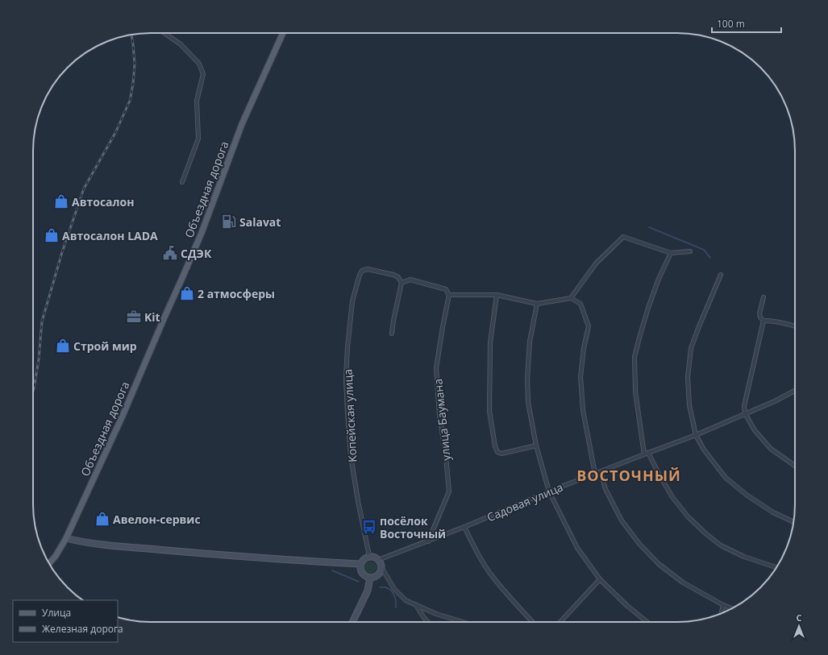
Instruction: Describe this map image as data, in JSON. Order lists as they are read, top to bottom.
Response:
{
  "streets": {
    "main road": ["Объездная дорога"],
    "street": ["Копейская улица", "улица Баумана", "Садовая улица"]
  },
  "crossings": [
    ["Копейская улица", "Садовая улица"],
    ["улица Баумана", "Садовая улица"]
  ],
  "districts": ["ВОСТОЧНЫЙ"],
  "places": {
    "shop": [
      "Автосалон",
      "Автосалон LADA",
      "2 атмосферы",
      "Строй мир",
      "Авелон-сервис"
    ],
    "fuel station": ["Salavat"],
    "public building": ["СДЭК"],
    "office": ["Kit"],
    "bus stop": ["посёлок Восточный"]
  },
  "legend": ["Улица", "Железная дорога"],
  "scale_bar": "100 m",
  "north": "top"
}
